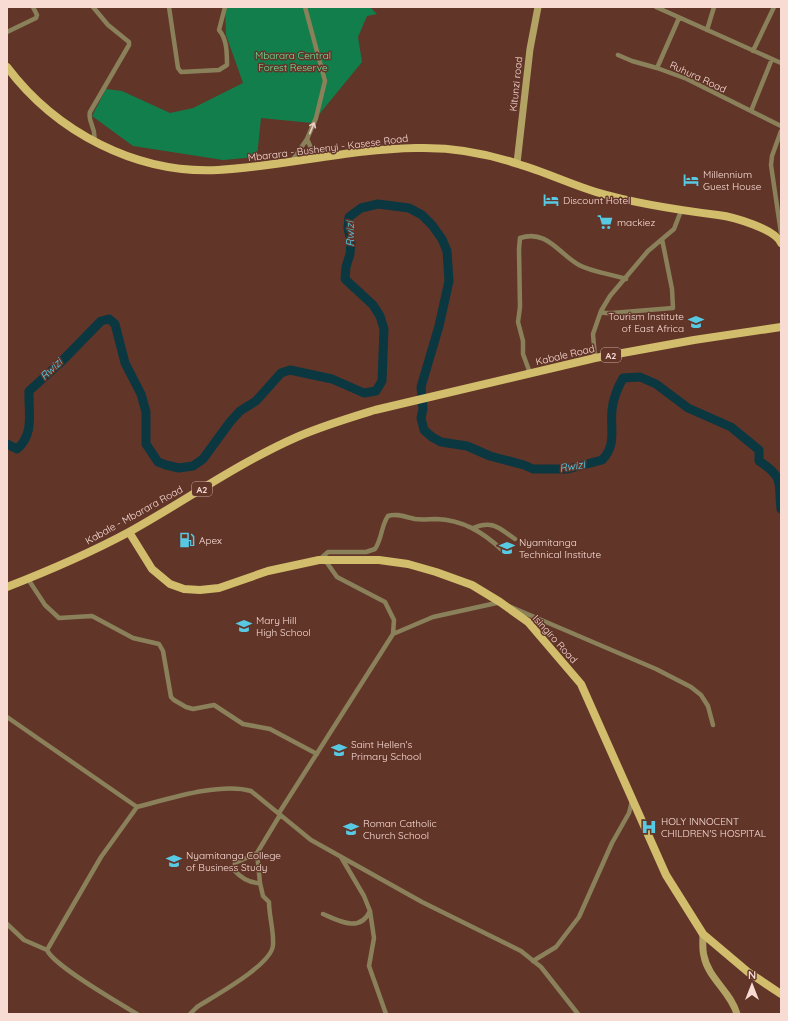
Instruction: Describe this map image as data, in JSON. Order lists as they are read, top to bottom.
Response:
{
  "streets": {
    "main road": [
      "Mbarara - Bushenyi - Kasese Road",
      "Kabale Road",
      "A2",
      "Kabale - Mbarara Road",
      "Isingiro Road"
    ],
    "street": ["Ruhura Road", "Kitunzi road"]
  },
  "crossings": [
    ["Kitunzi road", "Mbarara - Bushenyi - Kasese Road"],
    ["Kabale Road", "Kabale - Mbarara Road"],
    ["Kabale - Mbarara Road", "Isingiro Road"]
  ],
  "water": ["Rwizi"],
  "parks": ["Mbarara Central Forest Reserve"],
  "places": {
    "hotel": ["Millennium Guest House", "Discount Hotel"],
    "supermarket": ["mackiez"],
    "school or university": [
      "Tourism Institute of East Africa",
      "Nyamitanga Technical Institute",
      "Mary Hill High School",
      "Saint Hellen's Primary School",
      "Roman Catholic Church School",
      "Nyamitanga College of Business Study"
    ],
    "fuel station": ["Apex"],
    "hospital": ["HOLY INNOCENT CHILDREN'S HOSPITAL"]
  },
  "north": "top"
}
